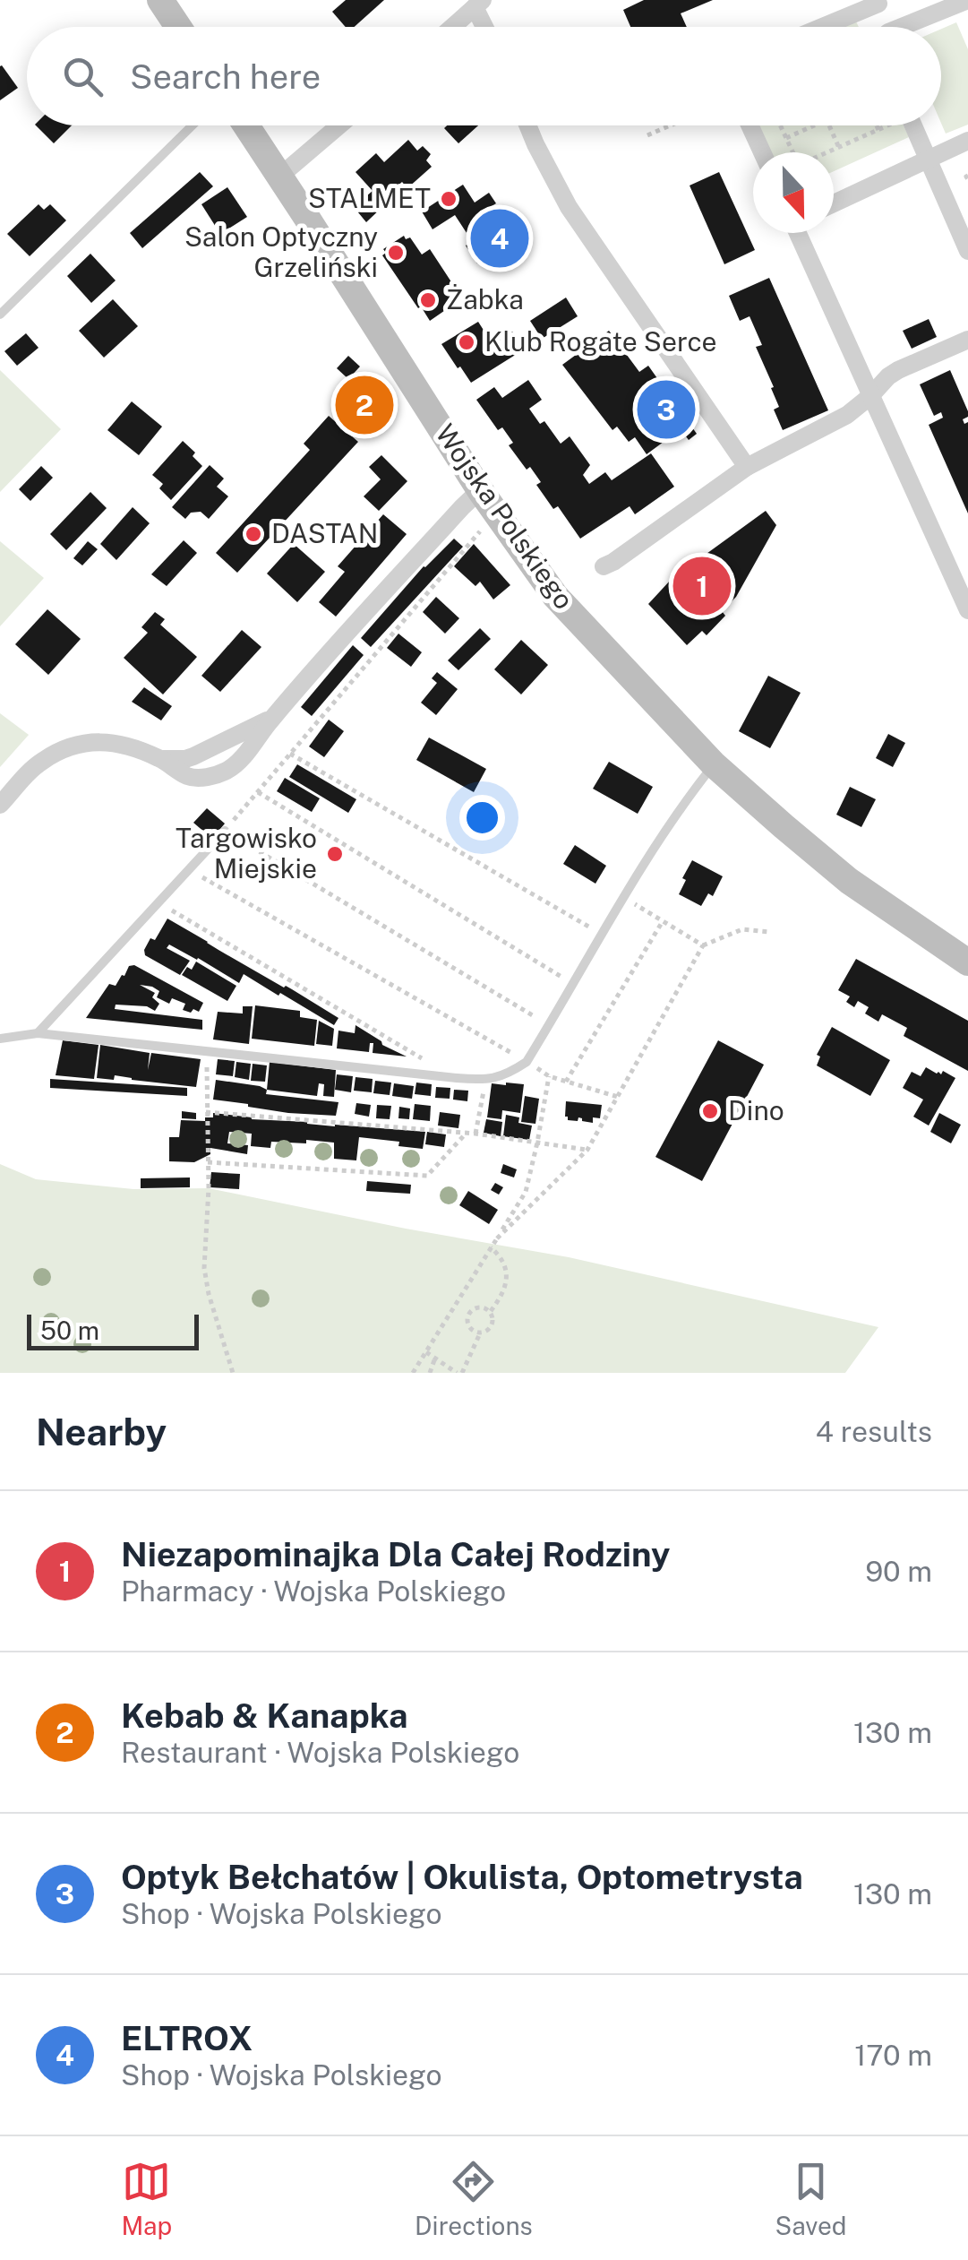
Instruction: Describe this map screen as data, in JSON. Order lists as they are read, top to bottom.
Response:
{
  "streets": {
    "street": ["Wojska Polskiego"]
  },
  "places": [
    "STALMET",
    "Salon Optyczny Grzeliński",
    "Żabka",
    "Klub Rogate Serce",
    "DASTAN",
    "Targowisko Miejskie",
    "Dino"
  ],
  "scale_bar": "50 m",
  "north": "bottom",
  "page": {
    "search": "Search here",
    "pins": [
      "4",
      "2",
      "3",
      "1"
    ],
    "scale": "50 m",
    "heading": ["Nearby", "4 results"],
    "list": [
      {
        "mark": "1",
        "name": "Niezapominajka Dla Całej Rodziny",
        "note": "Pharmacy · Wojska Polskiego",
        "value": "90 m"
      },
      {
        "mark": "2",
        "name": "Kebab & Kanapka",
        "note": "Restaurant · Wojska Polskiego",
        "value": "130 m"
      },
      {
        "mark": "3",
        "name": "Optyk Bełchatów | Okulista, Optometrysta",
        "note": "Shop · Wojska Polskiego",
        "value": "130 m"
      },
      {
        "mark": "4",
        "name": "ELTROX",
        "note": "Shop · Wojska Polskiego",
        "value": "170 m"
      }
    ],
    "nav": ["Map", "Directions", "Saved"]
  }
}
